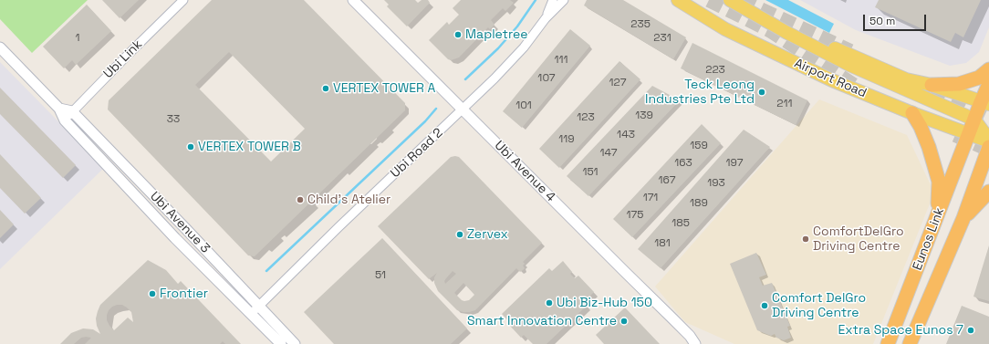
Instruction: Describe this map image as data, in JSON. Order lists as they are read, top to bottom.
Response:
{
  "streets": {
    "highway": ["Eunos Link"],
    "main road": ["Airport Road"],
    "street": [
      "Ubi Link",
      "Ubi Road 2",
      "Ubi Avenue 4",
      "Ubi Avenue 3"
    ]
  },
  "crossings": [
    ["Ubi Link", "Ubi Avenue 3"],
    ["Airport Road", "Eunos Link"],
    ["Ubi Road 2", "Ubi Avenue 4"],
    ["Ubi Road 2", "Ubi Avenue 3"]
  ],
  "places": [
    "Mapletree",
    "VERTEX TOWER A",
    "Teck Leong Industries Pte Ltd",
    "VERTEX TOWER B",
    "Child's Atelier",
    "Zervex",
    "ComfortDelGro Driving Centre",
    "Frontier",
    "Ubi Biz-Hub 150",
    "Comfort DelGro Driving Centre",
    "Smart Innovation Centre",
    "Extra Space Eunos 7"
  ],
  "house_numbers": [
    "235",
    "1",
    "231",
    "111",
    "223",
    "107",
    "127",
    "211",
    "101",
    "139",
    "123",
    "33",
    "143",
    "119",
    "159",
    "147",
    "163",
    "197",
    "151",
    "167",
    "193",
    "171",
    "189",
    "175",
    "185",
    "181",
    "51"
  ],
  "scale_bar": "50 m"
}
